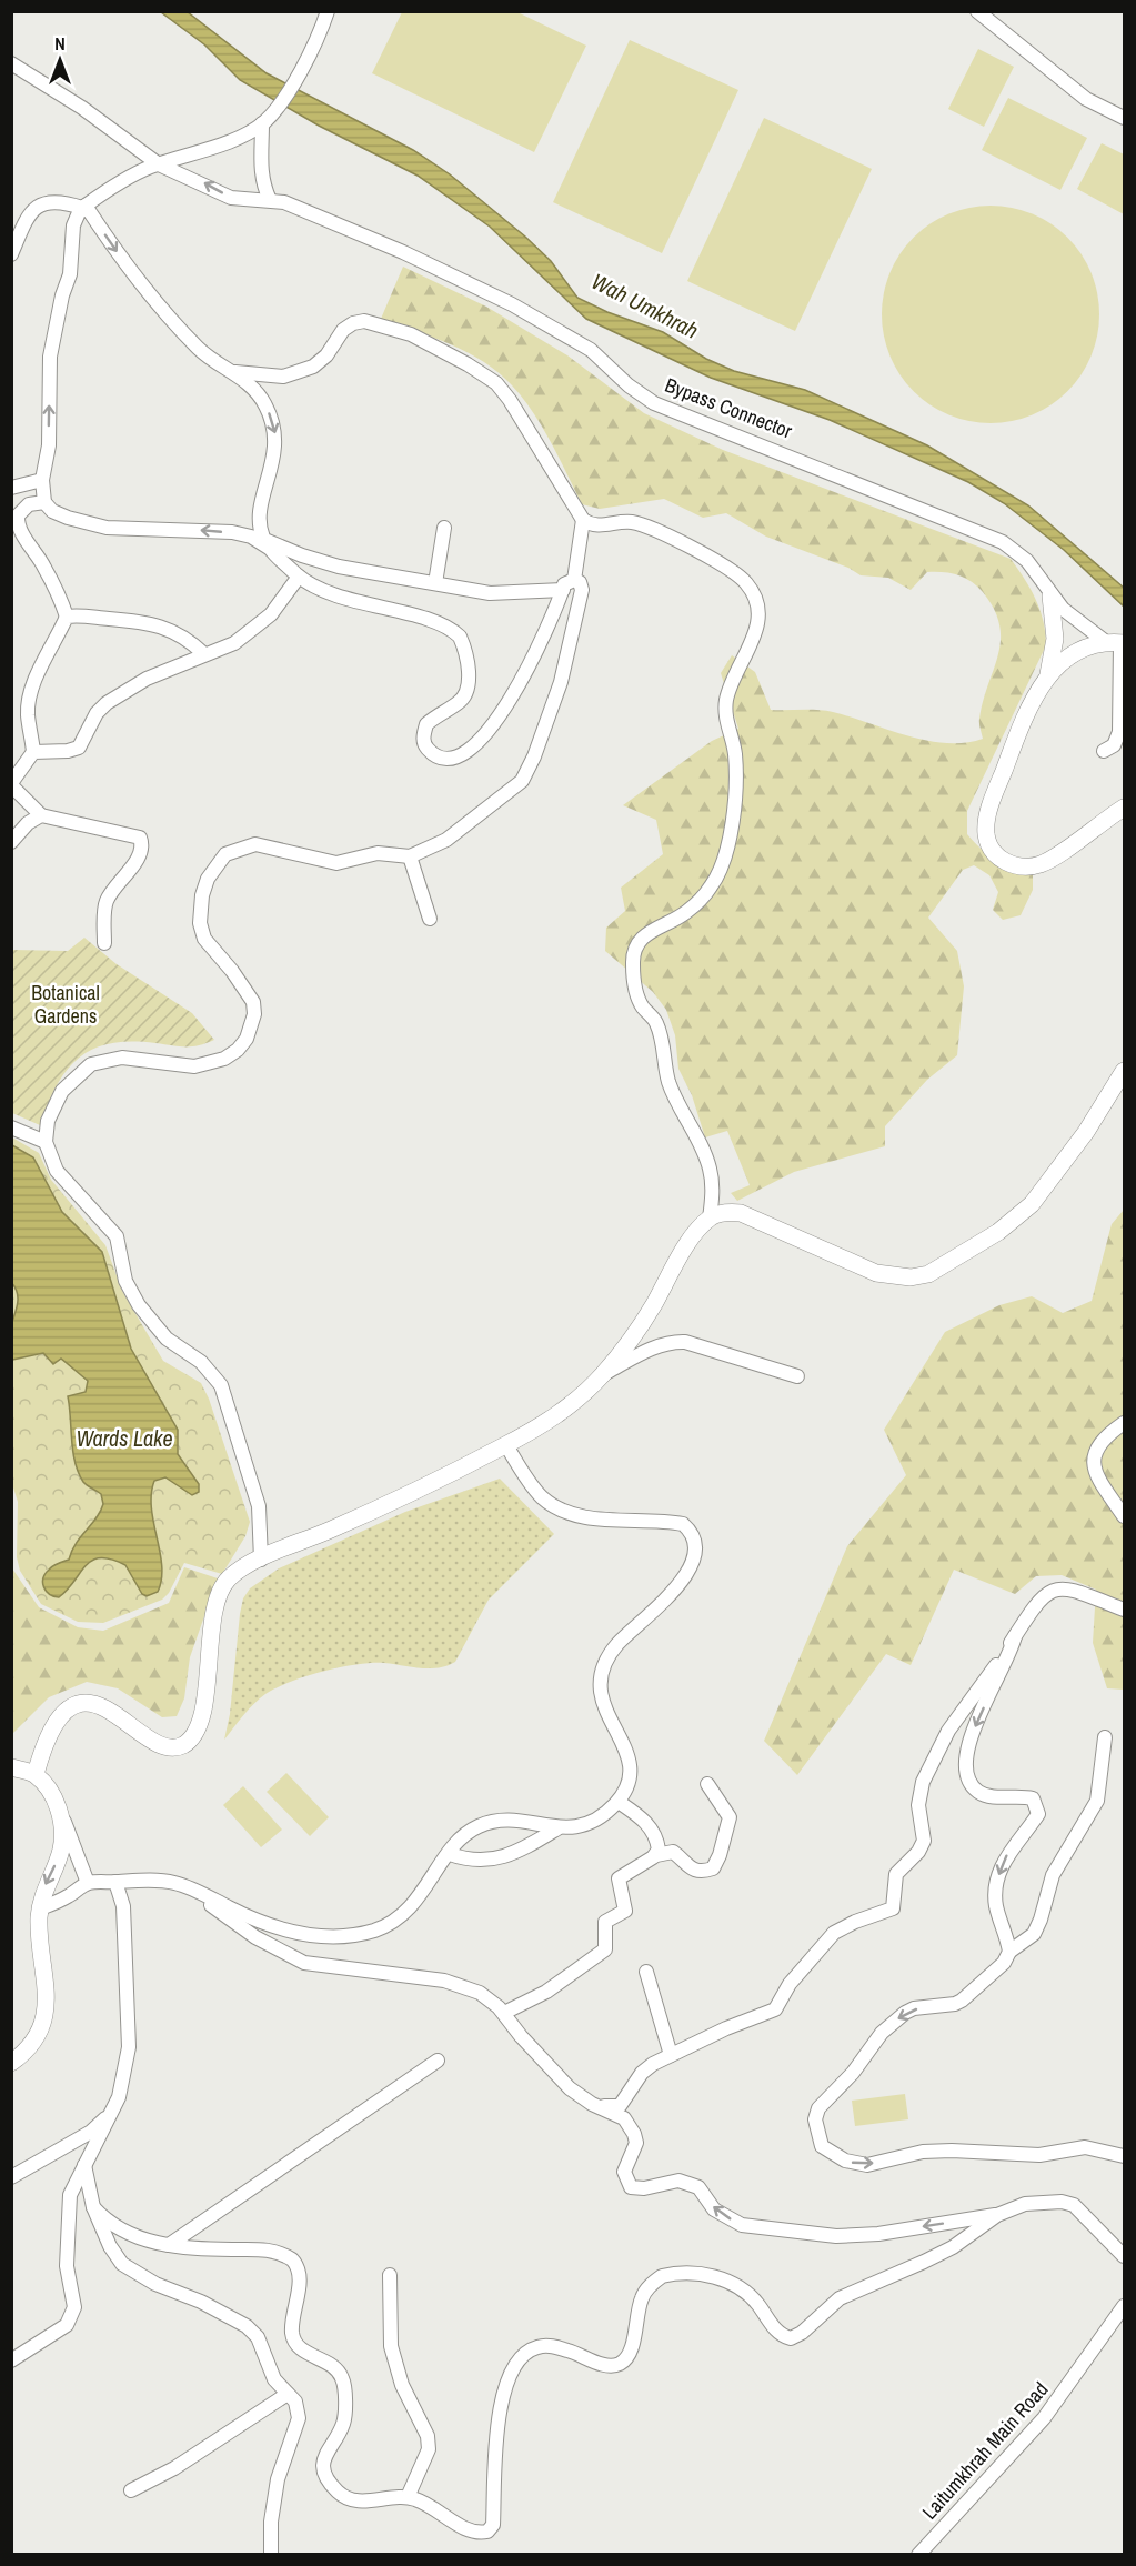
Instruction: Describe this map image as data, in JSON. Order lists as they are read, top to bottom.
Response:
{
  "streets": {
    "street": ["Bypass Connector", "Laitumkhrah Main Road"]
  },
  "water": ["Wah Umkhrah", "Wards Lake"],
  "parks": ["Botanical Gardens"],
  "north": "top"
}
